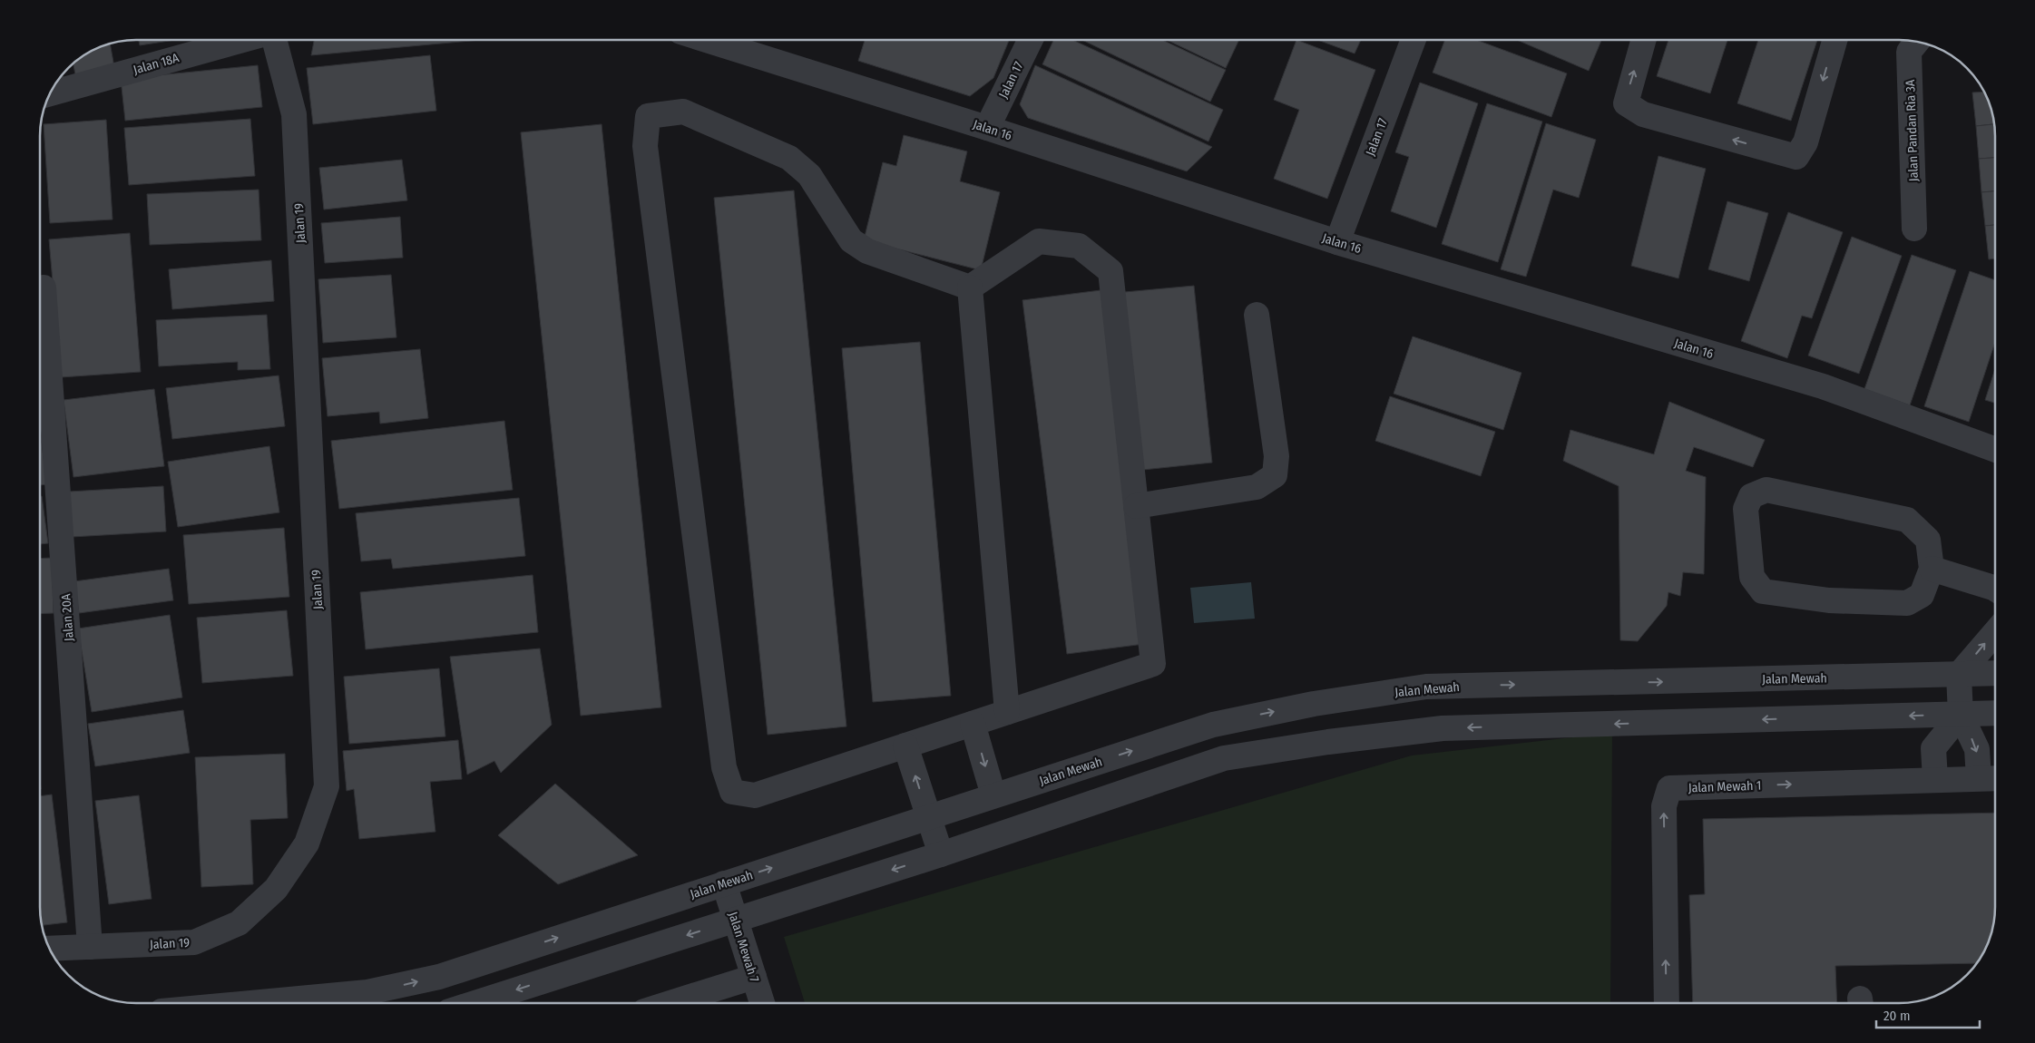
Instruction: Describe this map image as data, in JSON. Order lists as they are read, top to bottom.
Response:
{
  "streets": {
    "street": [
      "Jalan 18A",
      "Jalan 17",
      "Jalan 16",
      "Jalan Pandan Ria 3A",
      "Jalan 19",
      "Jalan 20A",
      "Jalan Mewah",
      "Jalan Mewah 1",
      "Jalan Mewah 7"
    ]
  },
  "crossings": [
    ["Jalan 17", "Jalan 16"],
    ["Jalan 19", "Jalan 20A"],
    ["Jalan Mewah", "Jalan Mewah 7"]
  ],
  "scale_bar": "20 m"
}
